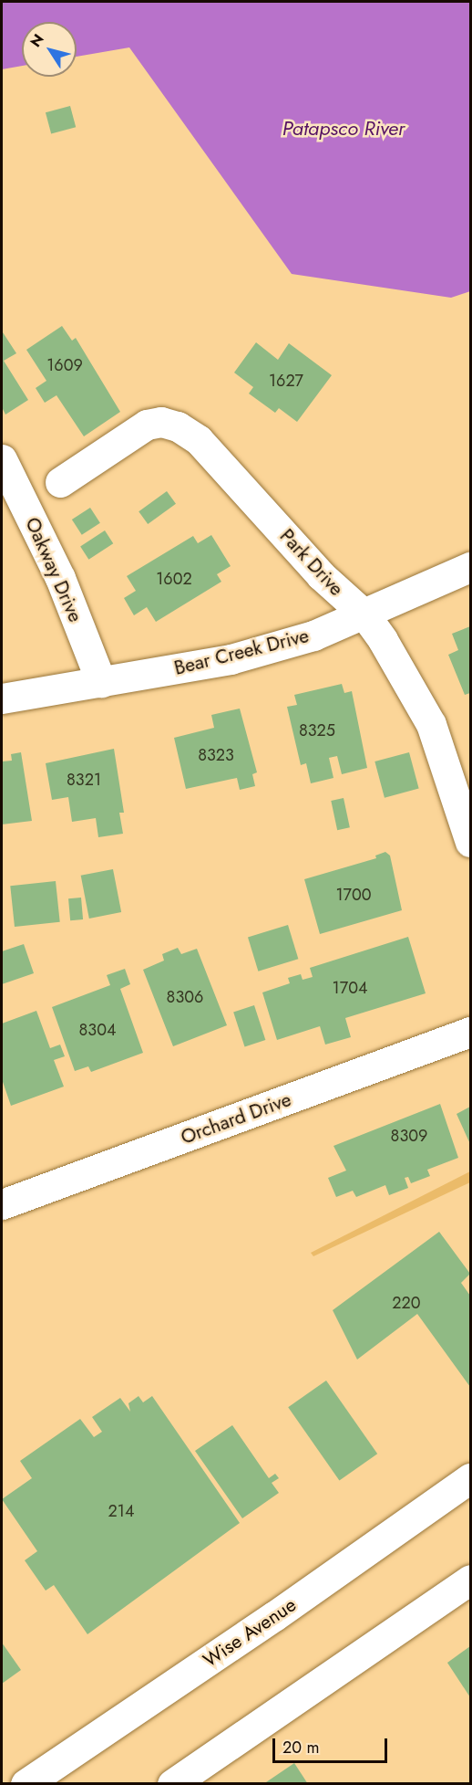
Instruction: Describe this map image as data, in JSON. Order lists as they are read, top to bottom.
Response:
{
  "streets": {
    "street": [
      "Park Drive",
      "Oakway Drive",
      "Bear Creek Drive",
      "Orchard Drive",
      "Wise Avenue"
    ]
  },
  "crossings": [
    ["Park Drive", "Bear Creek Drive"],
    ["Oakway Drive", "Bear Creek Drive"]
  ],
  "water": ["Patapsco River"],
  "house_numbers": [
    "1609",
    "1627",
    "1602",
    "8325",
    "8323",
    "8321",
    "1700",
    "1704",
    "8306",
    "8304",
    "8309",
    "220",
    "214"
  ],
  "scale_bar": "20 m",
  "north": "top left"
}
